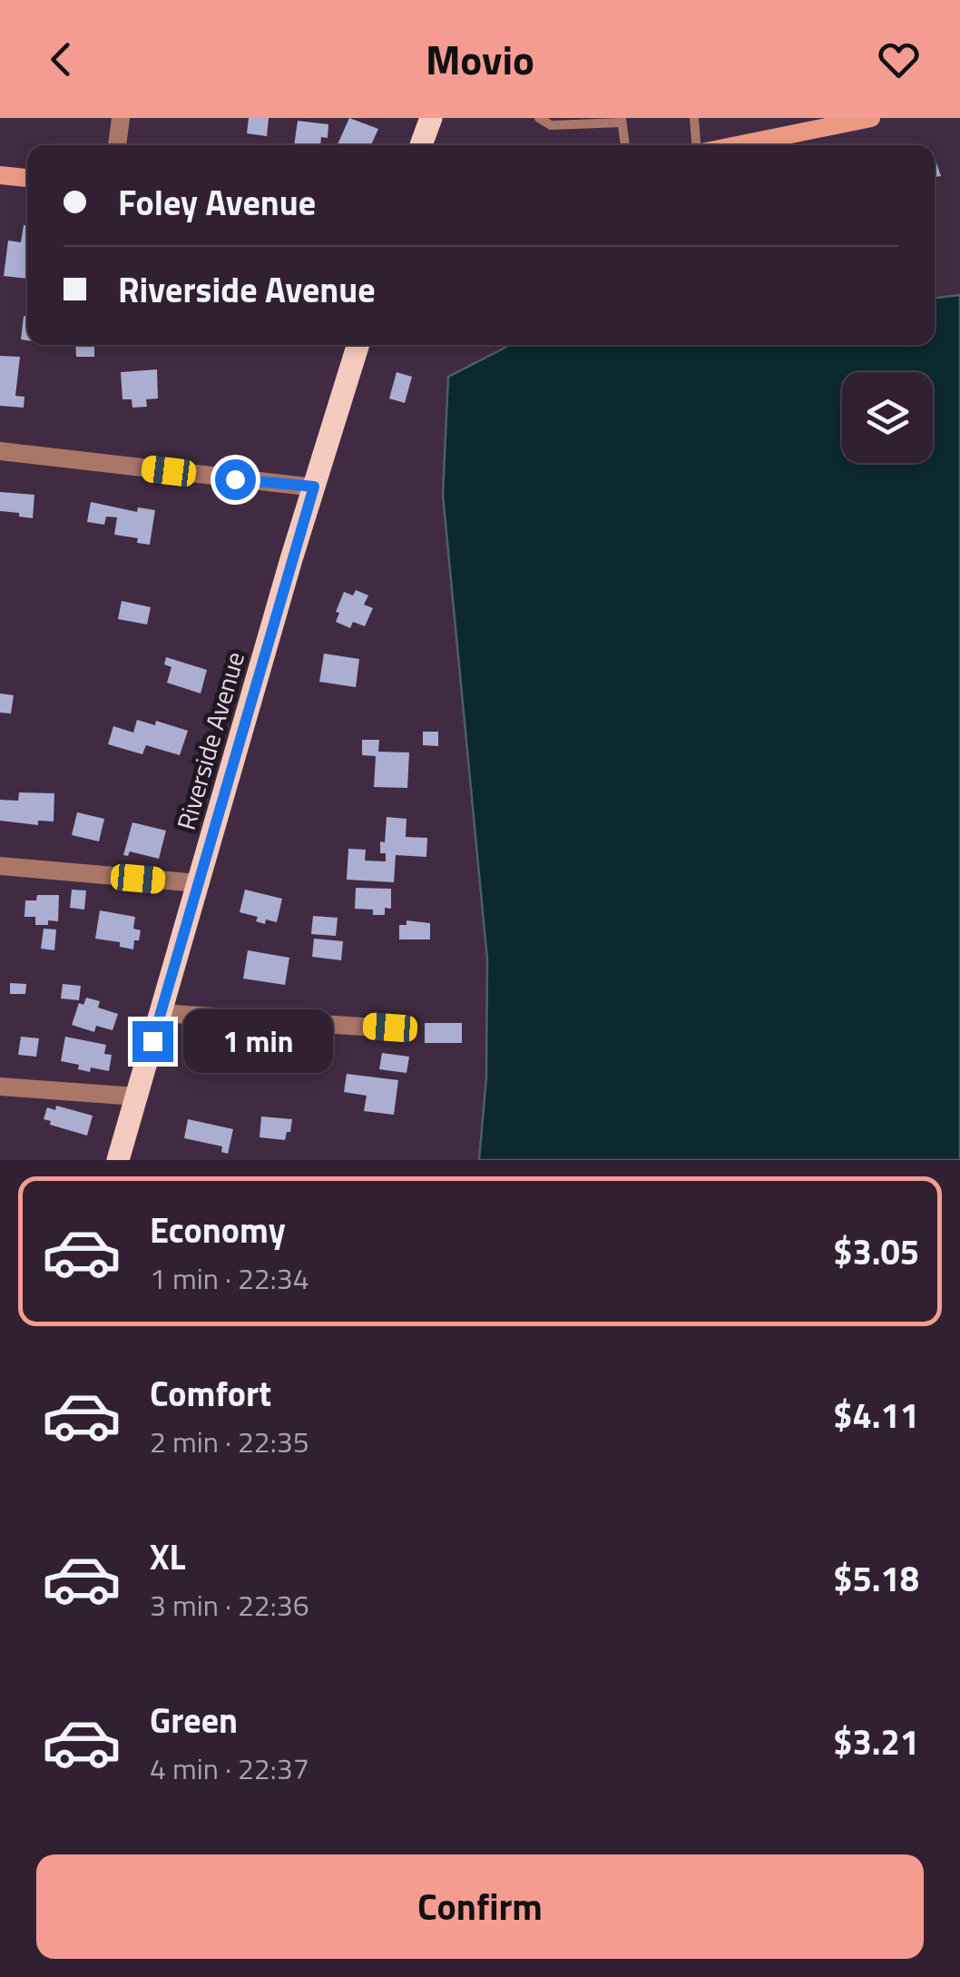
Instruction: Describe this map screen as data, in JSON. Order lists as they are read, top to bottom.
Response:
{
  "streets": {
    "main road": ["Riverside Avenue"]
  },
  "page": {
    "header": "Movio",
    "banner": ["Foley Avenue", "Riverside Avenue"],
    "bubble": "1 min",
    "list": [
      {
        "name": "Economy",
        "note": "1 min · 22:34",
        "value": "$3.05"
      },
      {
        "name": "Comfort",
        "note": "2 min · 22:35",
        "value": "$4.11"
      },
      {
        "name": "XL",
        "note": "3 min · 22:36",
        "value": "$5.18"
      },
      {
        "name": "Green",
        "note": "4 min · 22:37",
        "value": "$3.21"
      }
    ],
    "buttons": "Confirm"
  }
}
